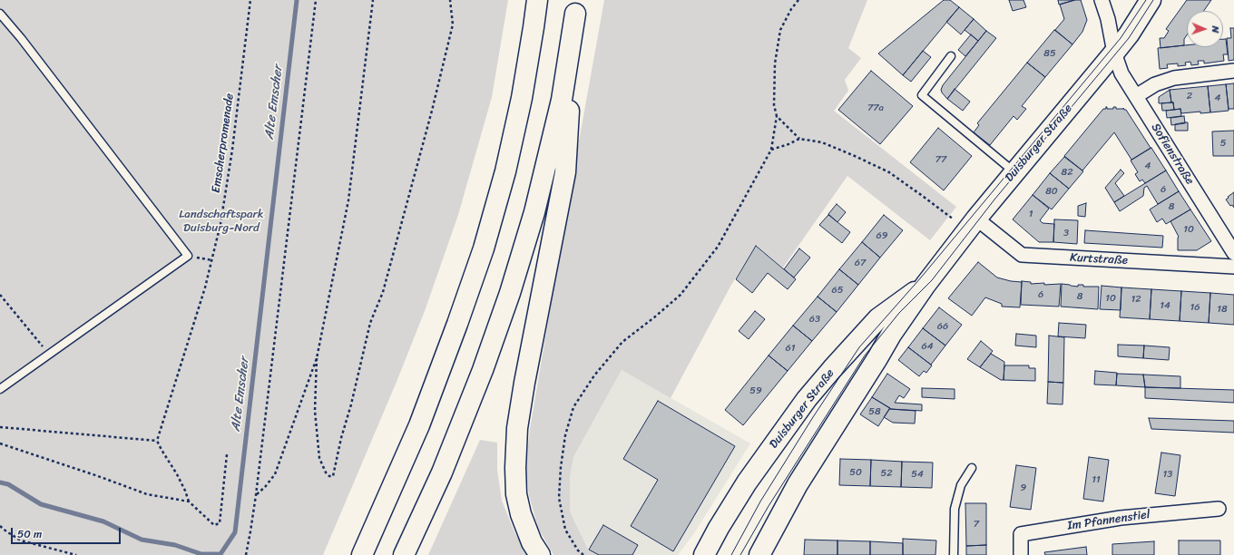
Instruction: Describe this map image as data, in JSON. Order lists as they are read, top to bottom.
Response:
{
  "streets": {
    "main road": ["Duisburger Straße"],
    "street": ["Sofienstraße", "Kurtstraße", "Im Pfannenstiel"],
    "path": ["Emscherpromenade"]
  },
  "crossings": [
    ["Duisburger Straße", "Sofienstraße"],
    ["Duisburger Straße", "Kurtstraße"]
  ],
  "water": ["Alte Emscher"],
  "parks": ["Landschaftspark Duisburg-Nord"],
  "house_numbers": [
    "85",
    "2",
    "4",
    "77a",
    "5",
    "77",
    "4",
    "82",
    "6",
    "80",
    "8",
    "1",
    "10",
    "3",
    "69",
    "67",
    "65",
    "6",
    "8",
    "10",
    "12",
    "14",
    "16",
    "18",
    "63",
    "66",
    "64",
    "61",
    "59",
    "58",
    "50",
    "52",
    "54",
    "13",
    "11",
    "9",
    "7"
  ],
  "scale_bar": "50 m",
  "north": "right"
}
